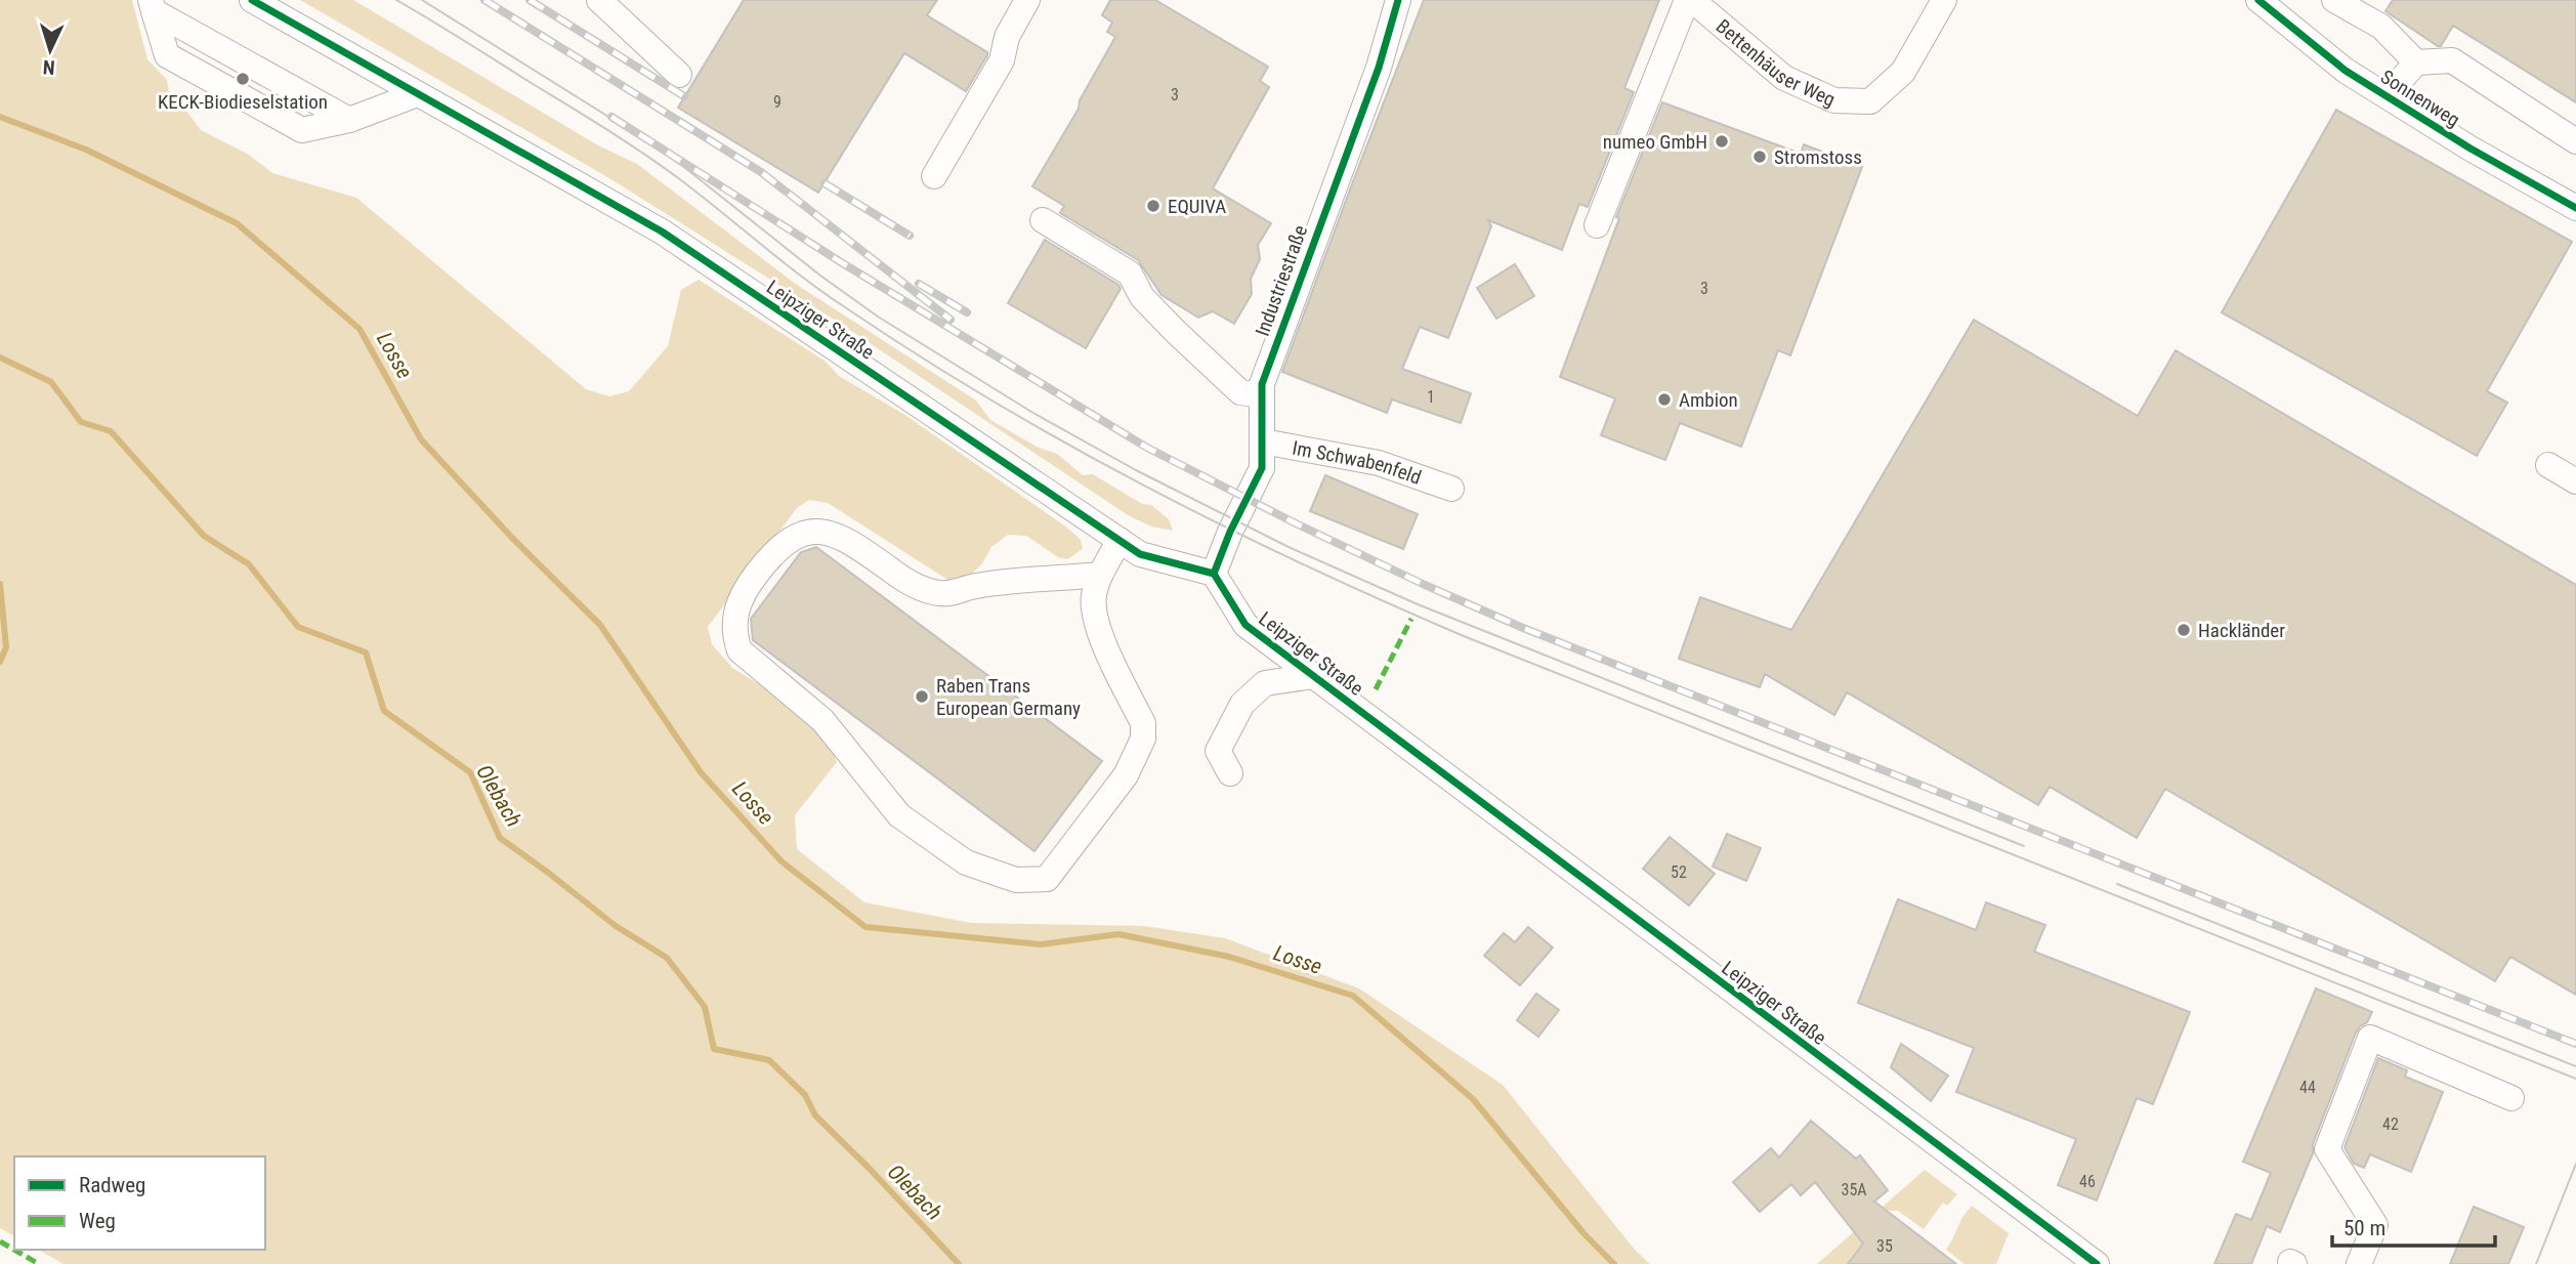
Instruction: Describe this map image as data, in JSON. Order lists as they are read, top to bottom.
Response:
{
  "streets": {
    "street": [
      "Bettenhäuser Weg",
      "Sonnenweg",
      "Industriestraße",
      "Leipziger Straße",
      "Im Schwabenfeld"
    ]
  },
  "crossings": [
    ["Industriestraße", "Leipziger Straße"],
    ["Industriestraße", "Im Schwabenfeld"]
  ],
  "water": ["Losse", "Olebach"],
  "places": [
    "KECK-Biodieselstation",
    "numeo GmbH",
    "Stromstoss",
    "EQUIVA",
    "Ambion",
    "Hackländer",
    "Raben Trans European Germany"
  ],
  "house_numbers": [
    "3",
    "9",
    "3",
    "1",
    "52",
    "44",
    "42",
    "46",
    "35A",
    "35"
  ],
  "legend": ["Radweg", "Weg"],
  "scale_bar": "50 m",
  "north": "bottom"
}
